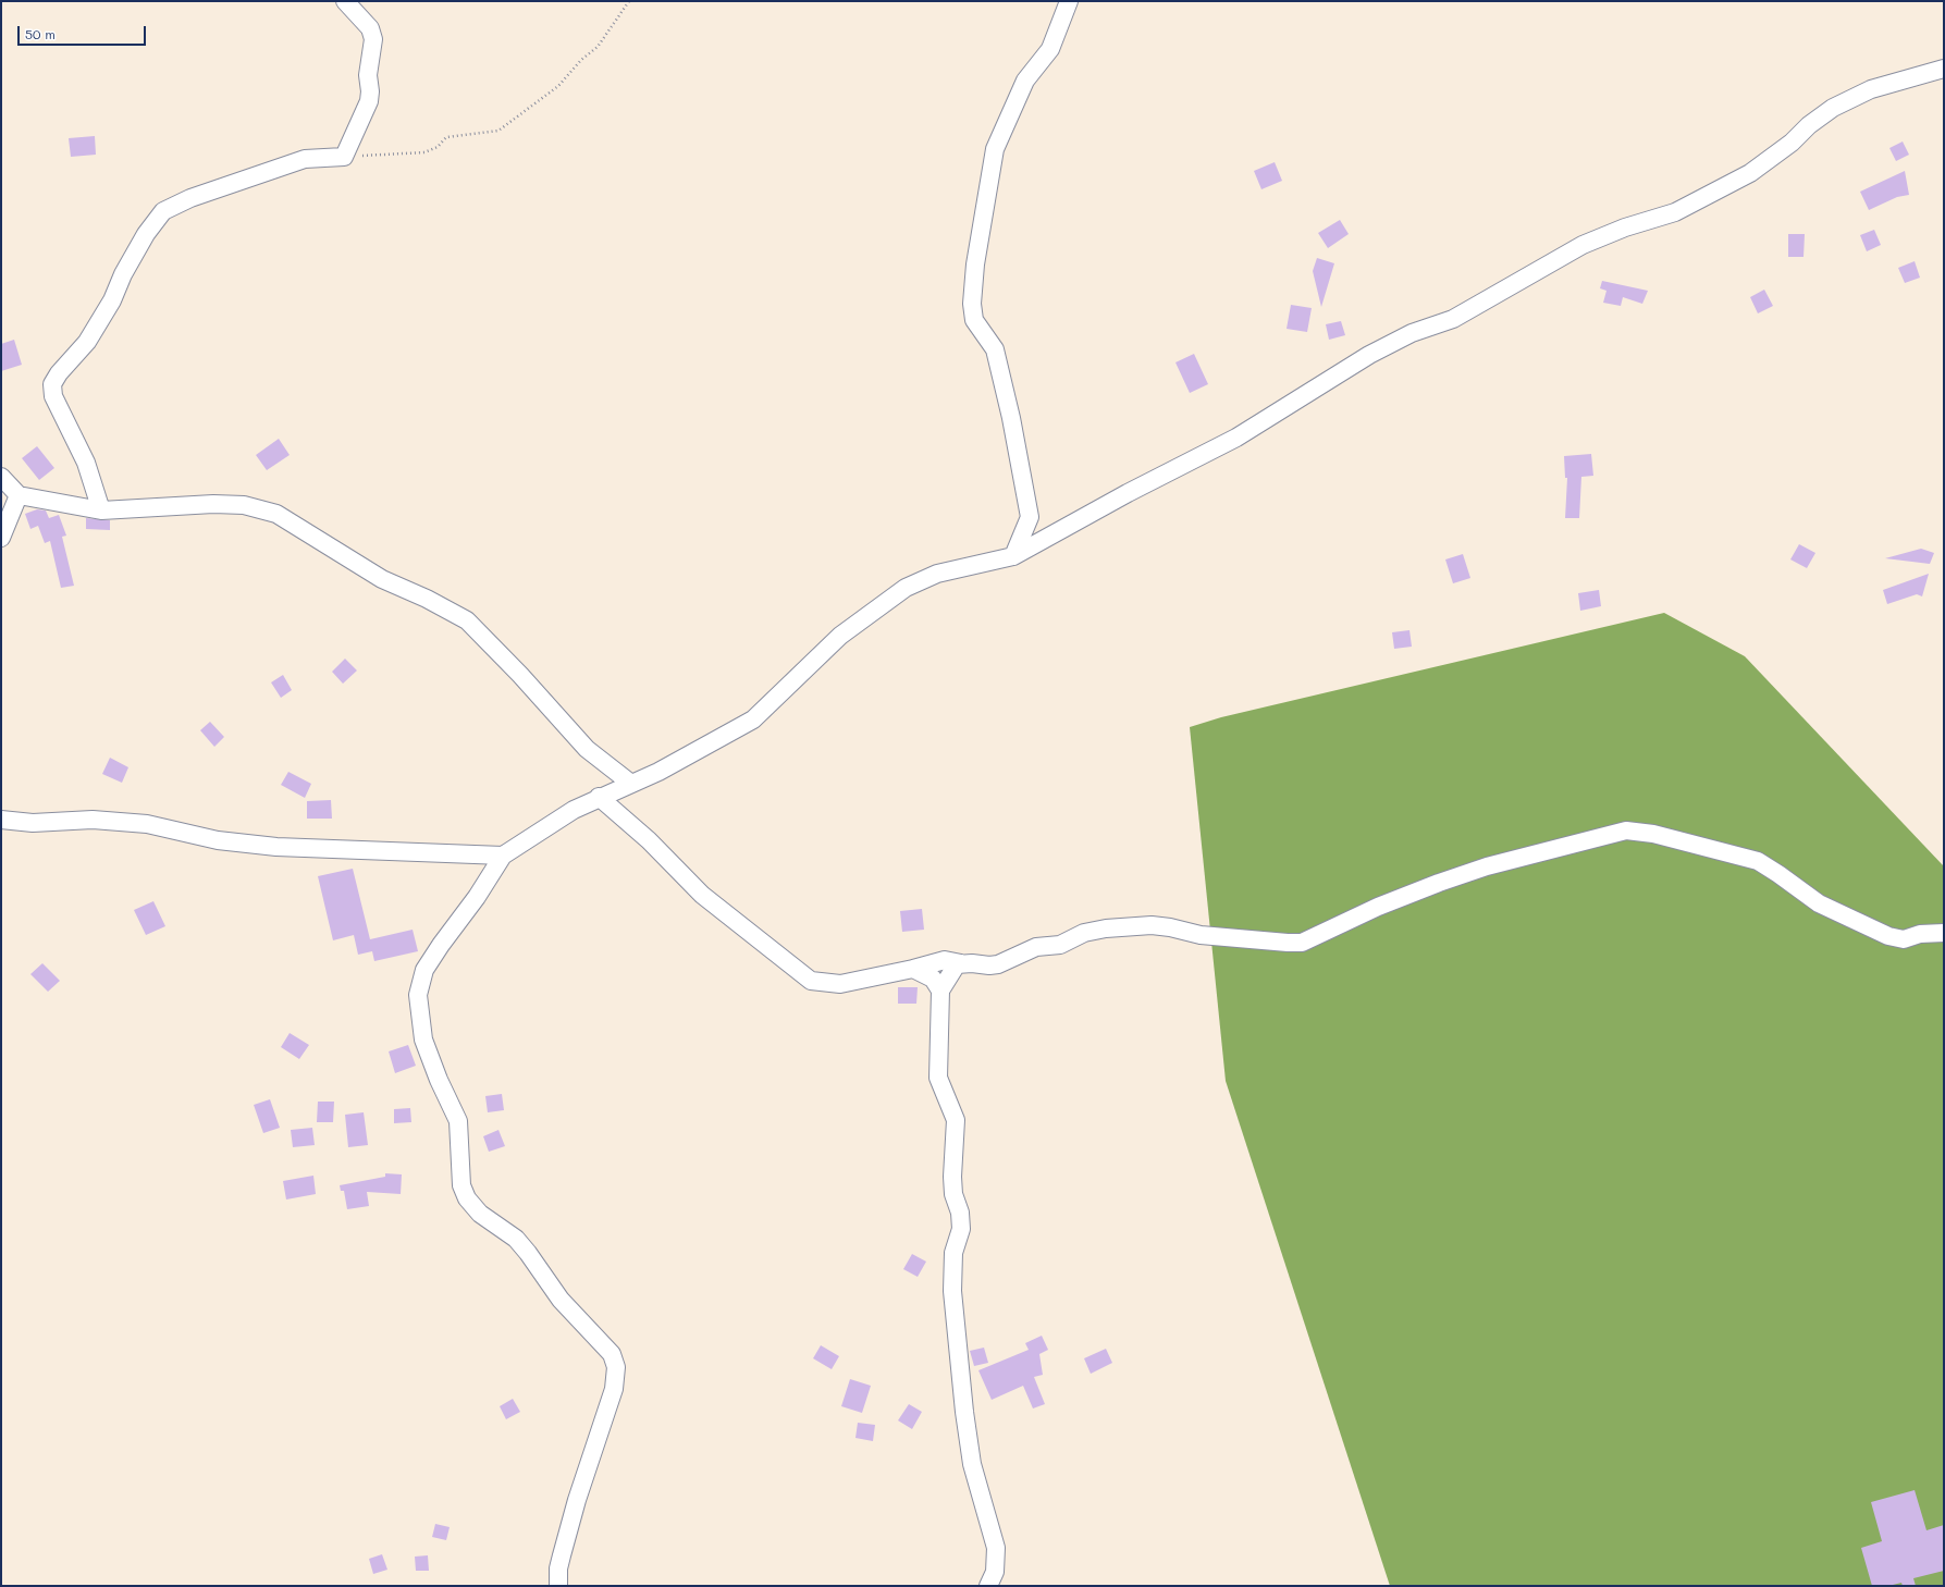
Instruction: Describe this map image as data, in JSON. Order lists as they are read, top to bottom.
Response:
{
  "scale_bar": "50 m"
}
